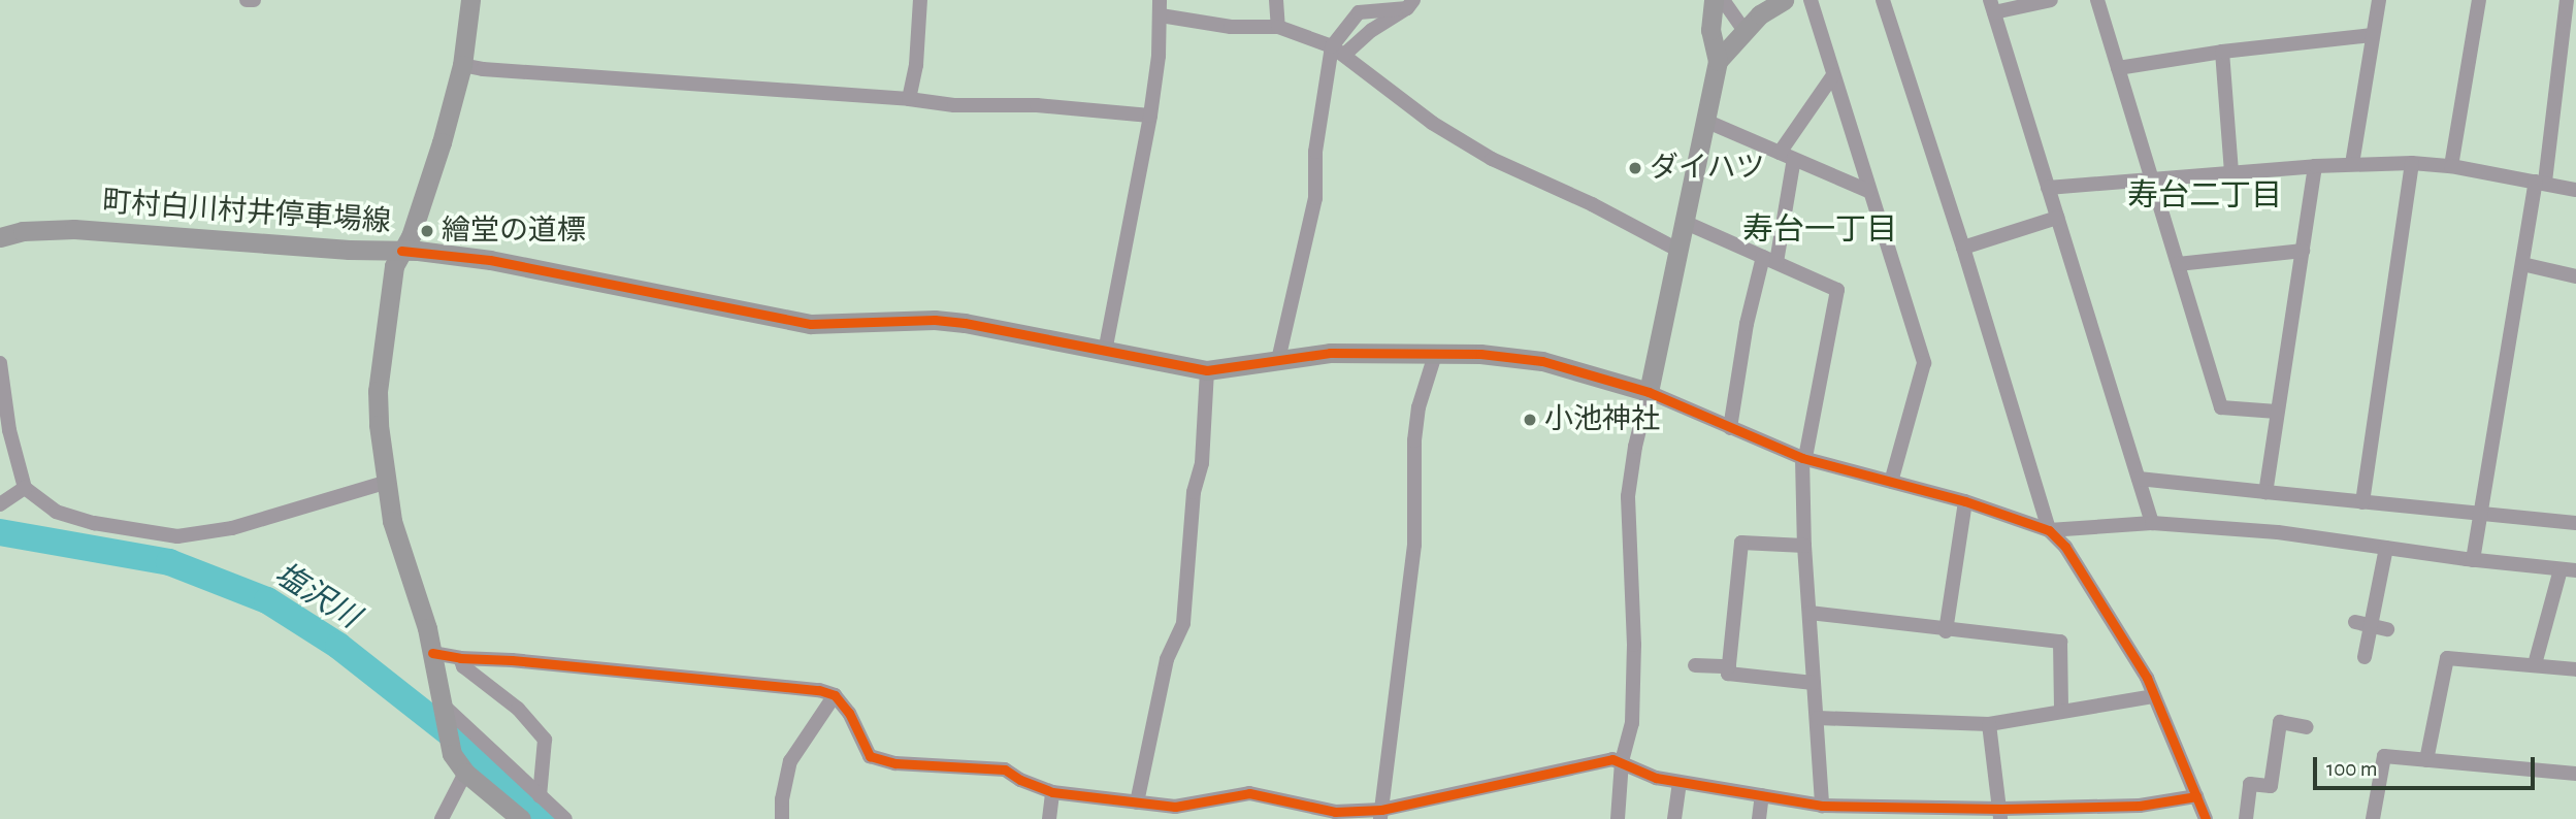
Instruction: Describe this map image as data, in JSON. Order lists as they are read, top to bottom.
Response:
{
  "streets": {
    "street": ["町村白川村井停車場線"]
  },
  "districts": ["寿台二丁目", "寿台一丁目"],
  "water": ["塩沢川"],
  "places": ["ダイハツ", "繪堂の道標", "小池神社"],
  "scale_bar": "100 m"
}
